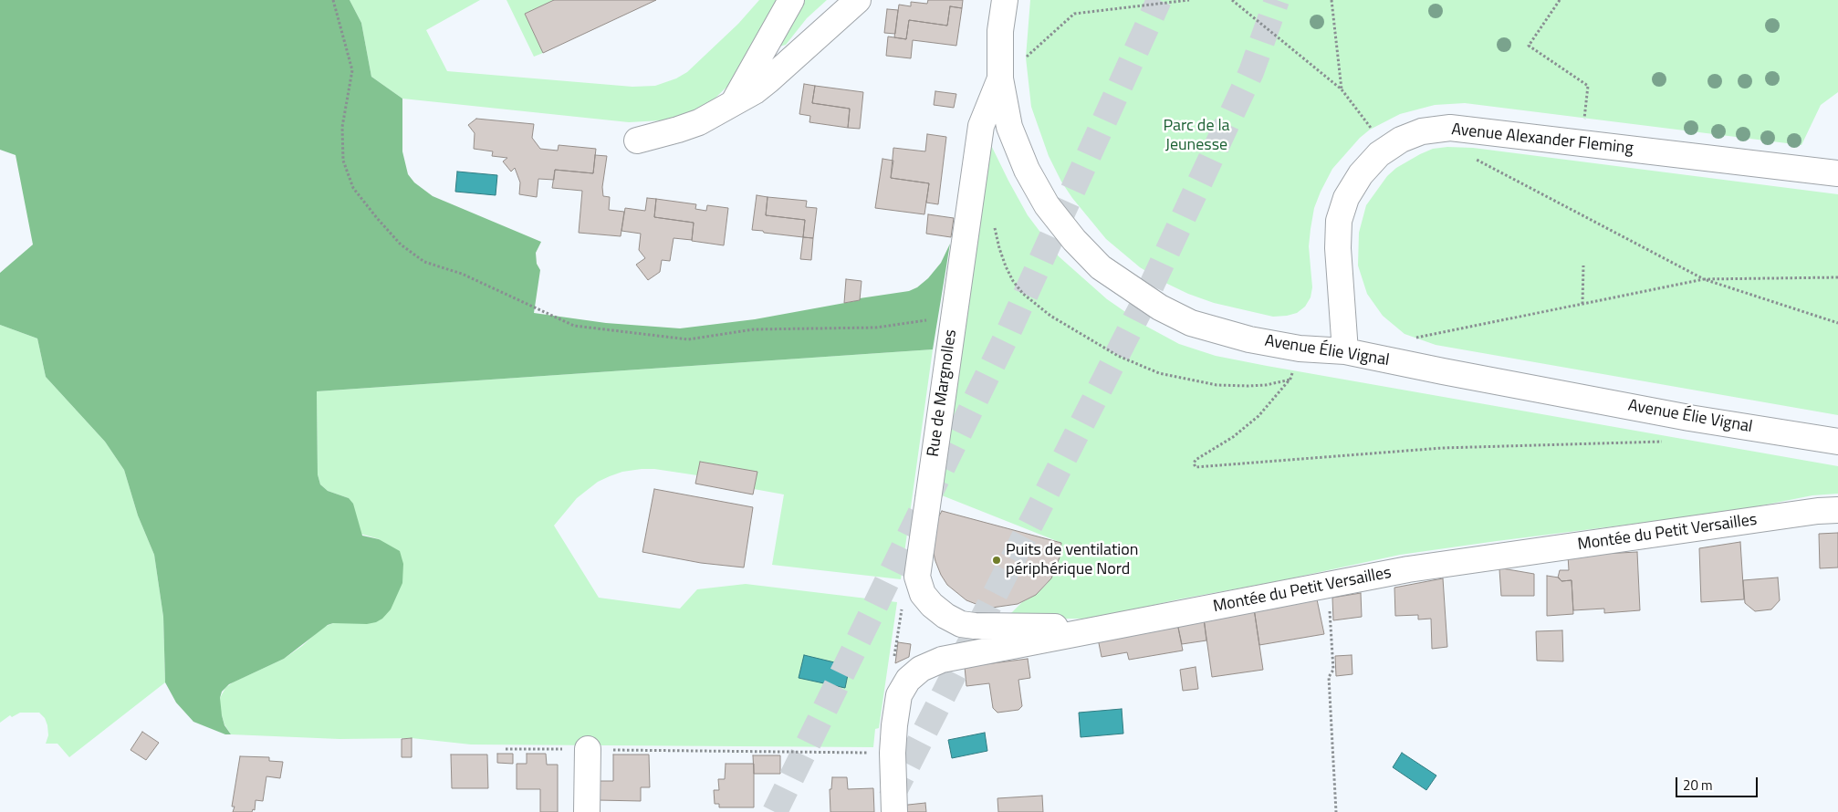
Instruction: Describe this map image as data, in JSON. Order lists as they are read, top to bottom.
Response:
{
  "streets": {
    "street": [
      "Avenue Alexander Fleming",
      "Avenue Élie Vignal",
      "Rue de Margnolles",
      "Montée du Petit Versailles"
    ]
  },
  "crossings": [
    ["Avenue Alexander Fleming", "Avenue Élie Vignal"],
    ["Avenue Élie Vignal", "Rue de Margnolles"],
    ["Rue de Margnolles", "Montée du Petit Versailles"]
  ],
  "parks": ["Parc de la Jeunesse"],
  "places": ["Puits de ventilation périphérique Nord"],
  "scale_bar": "20 m"
}
